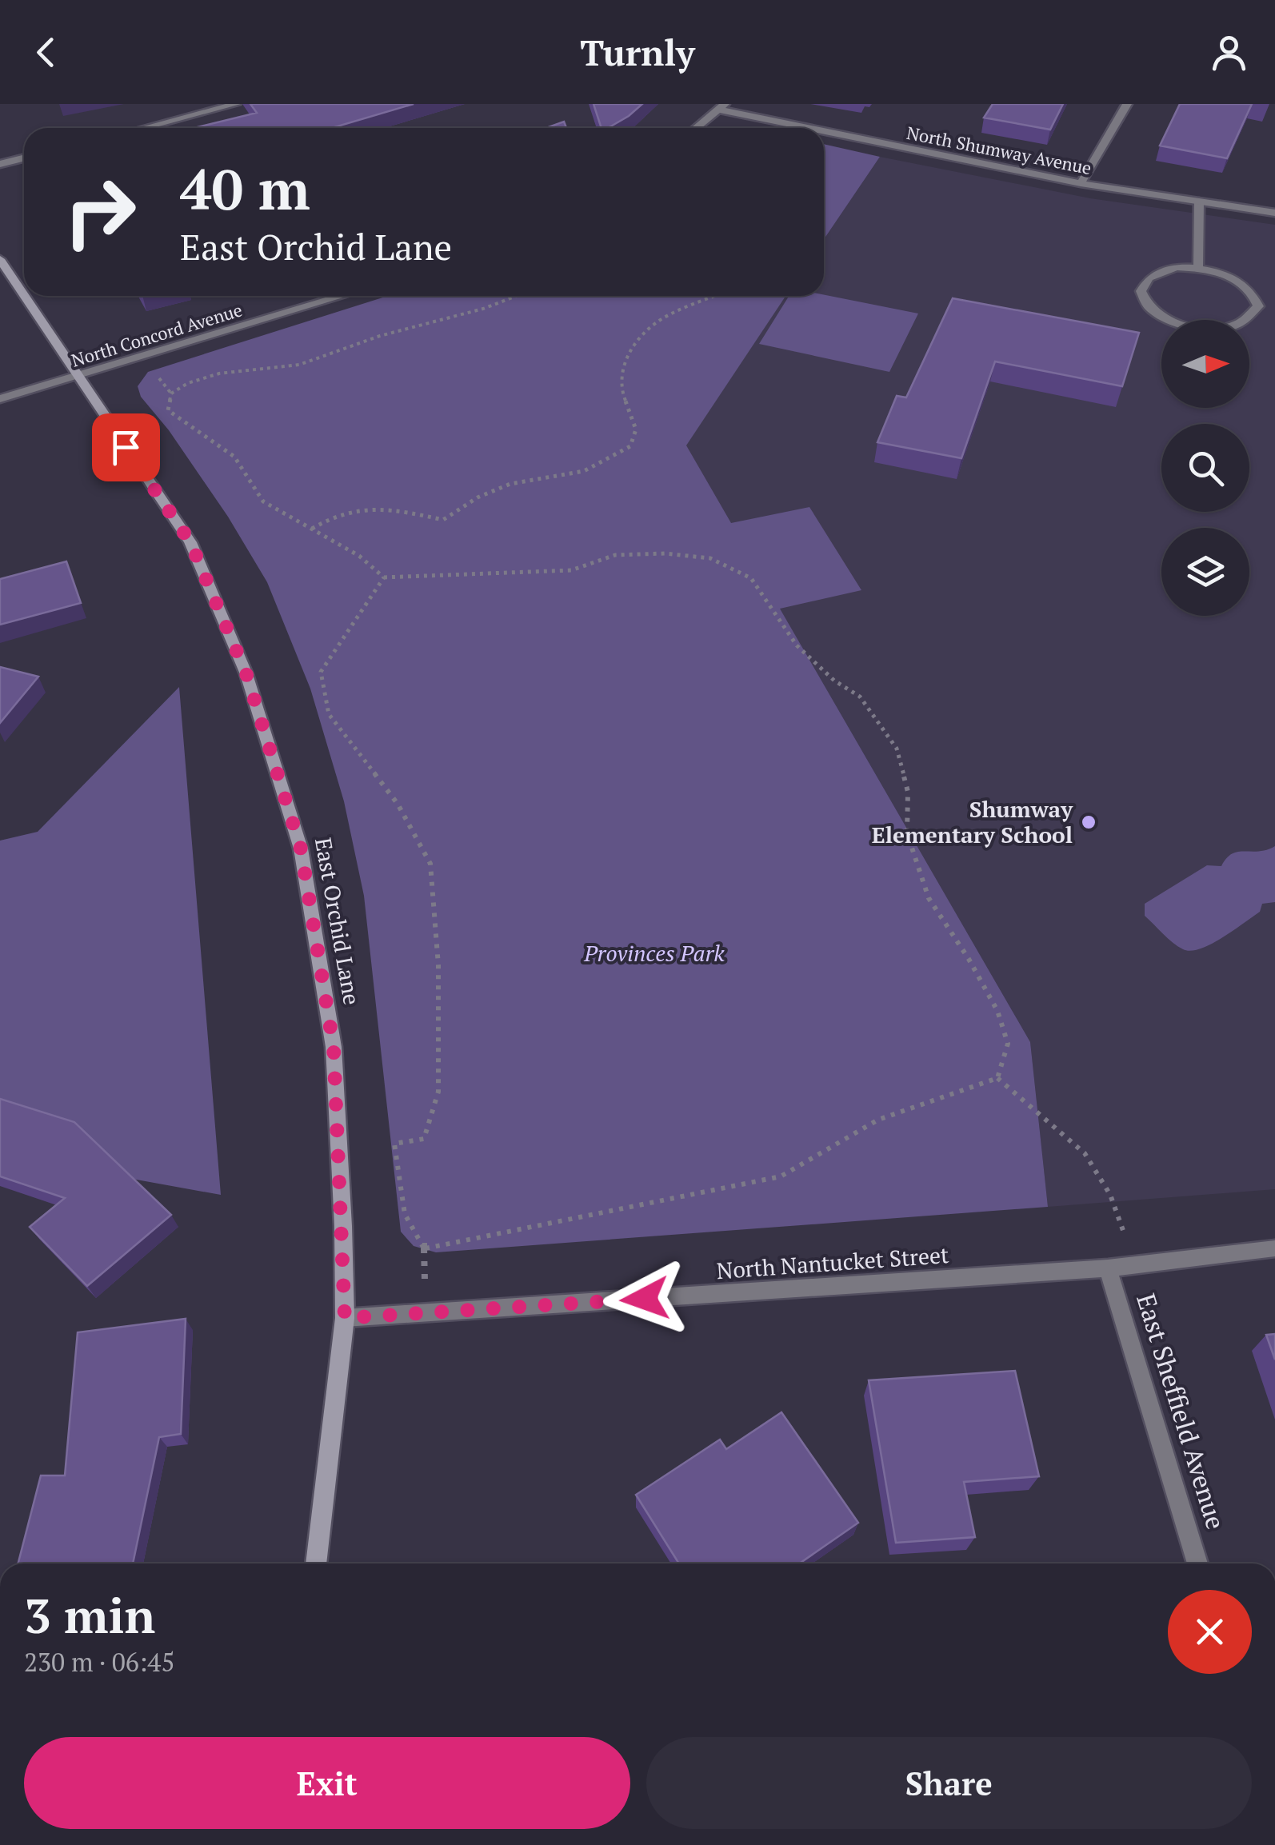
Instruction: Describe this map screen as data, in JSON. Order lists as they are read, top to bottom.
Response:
{
  "streets": {
    "street": [
      "North Shumway Avenue",
      "North Concord Avenue",
      "East Orchid Lane",
      "North Nantucket Street",
      "East Sheffield Avenue"
    ]
  },
  "crossings": [
    ["North Concord Avenue", "East Orchid Lane"],
    ["East Orchid Lane", "North Nantucket Street"],
    ["North Nantucket Street", "East Sheffield Avenue"]
  ],
  "parks": ["Provinces Park"],
  "places": ["Shumway Elementary School"],
  "north": "right",
  "page": {
    "header": "Turnly",
    "turn": ["40 m", "East Orchid Lane"],
    "heading": ["3 min", "230 m · 06:45"],
    "buttons": ["Exit", "Share"]
  }
}
